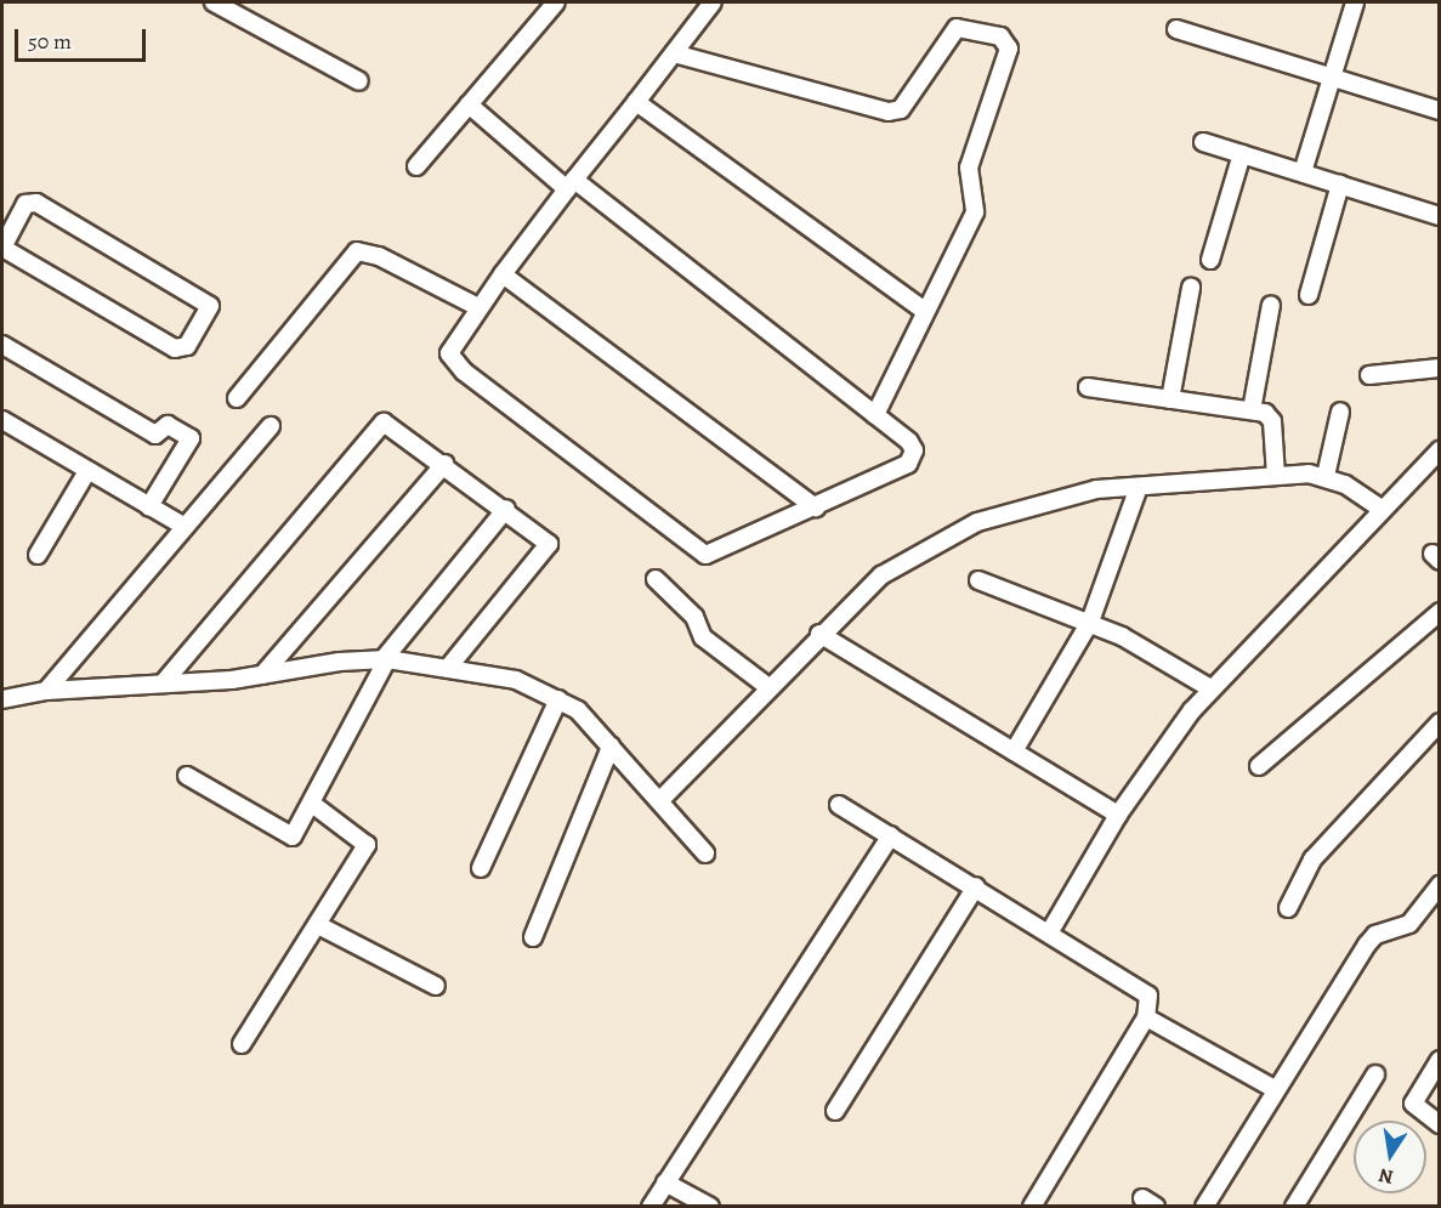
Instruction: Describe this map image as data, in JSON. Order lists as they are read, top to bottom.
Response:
{
  "scale_bar": "50 m",
  "north": "bottom"
}
